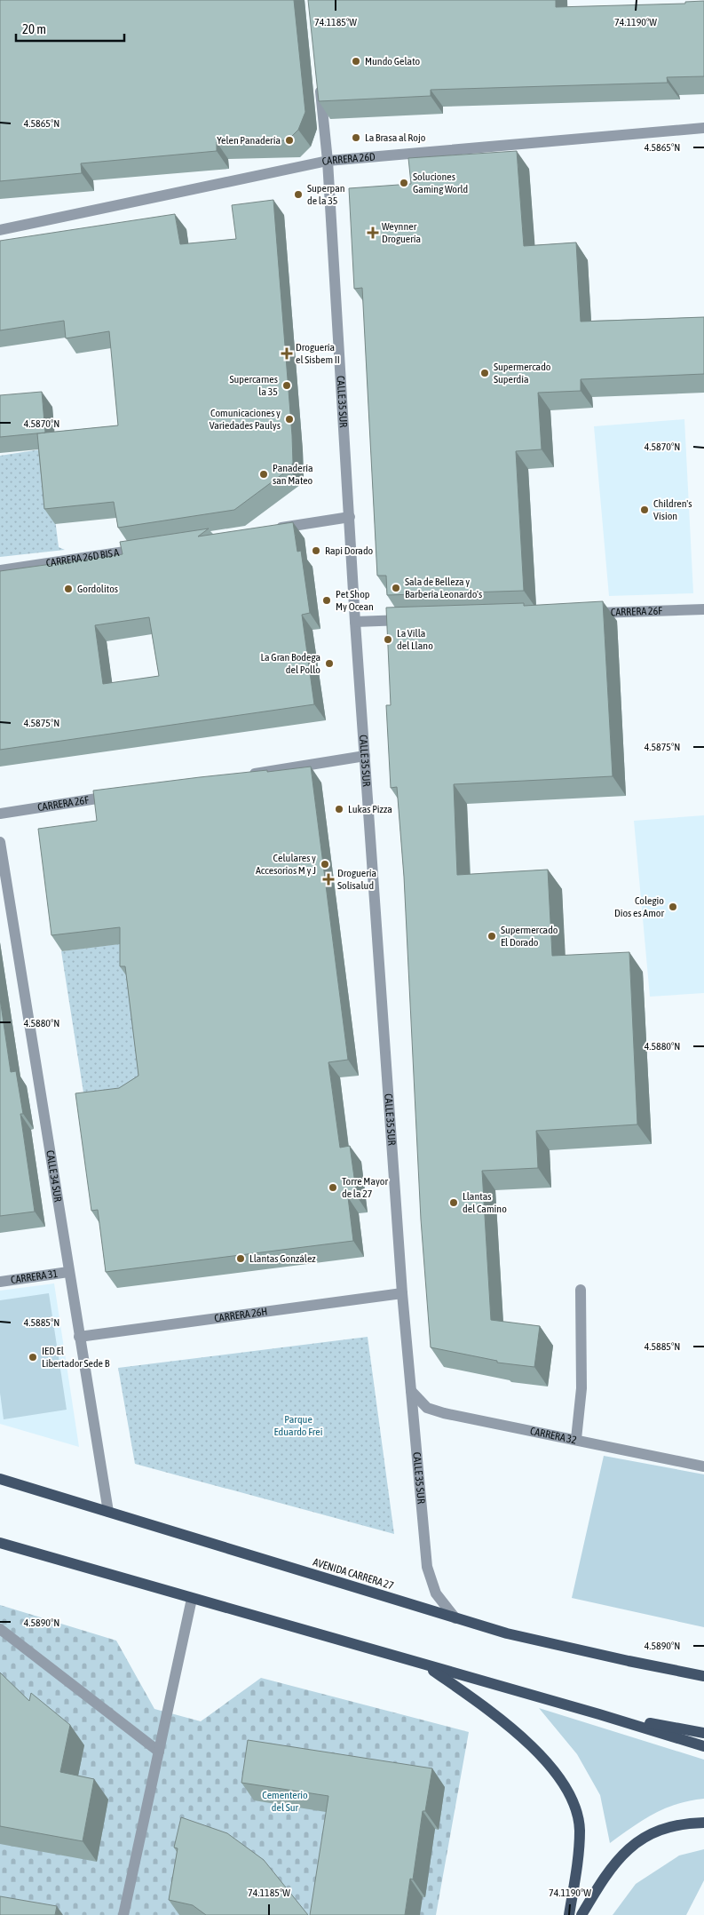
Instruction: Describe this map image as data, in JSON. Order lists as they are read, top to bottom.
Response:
{
  "streets": {
    "main road": ["AVENIDA CARRERA 27"],
    "street": [
      "CARRERA 26D",
      "CALLE 35 SUR",
      "CARRERA 26D BIS A",
      "CARRERA 26F",
      "CALLE 34 SUR",
      "CARRERA 31",
      "CARRERA 26H",
      "CARRERA 32"
    ]
  },
  "crossings": [
    ["CARRERA 26D", "CALLE 35 SUR"],
    ["CALLE 35 SUR", "CARRERA 26H"],
    ["CALLE 35 SUR", "CARRERA 32"],
    ["CALLE 35 SUR", "AVENIDA CARRERA 27"],
    ["CALLE 34 SUR", "CARRERA 31"],
    ["CALLE 34 SUR", "CARRERA 26H"],
    ["CALLE 34 SUR", "AVENIDA CARRERA 27"]
  ],
  "parks": ["Parque Eduardo Frei", "Cementerio del Sur"],
  "places": {
    "other": [
      "Mundo Gelato",
      "La Brasa al Rojo",
      "Yelen Panadería",
      "Soluciones Gaming World",
      "Superpan de la 35",
      "Supermercado Superdía",
      "Supercarnes la 35",
      "Comunicaciones y Variedades Paulys",
      "Panadería san Mateo",
      "Children's Vision",
      "Rapi Dorado",
      "Sala de Belleza y Barbería Leonardo's",
      "Gordolitos",
      "Pet Shop My Ocean",
      "La Villa del Llano",
      "La Gran Bodega del Pollo",
      "Lukas Pizza",
      "Celulares y Accesorios M y J",
      "Colegio Dios es Amor",
      "Supermercado El Dorado",
      "Torre Mayor de la 27",
      "Llantas del Camino",
      "Llantas González",
      "IED El Libertador Sede B"
    ],
    "health": ["Weynner Droguería", "Droguería el Sisbem II", "Droguería Solisalud"]
  },
  "scale_bar": "20 m",
  "coordinates": [
    "74.1185°W",
    "74.1190°W",
    "4.5865°N",
    "4.5870°N",
    "4.5875°N",
    "4.5880°N",
    "4.5885°N",
    "4.5890°N"
  ]
}
